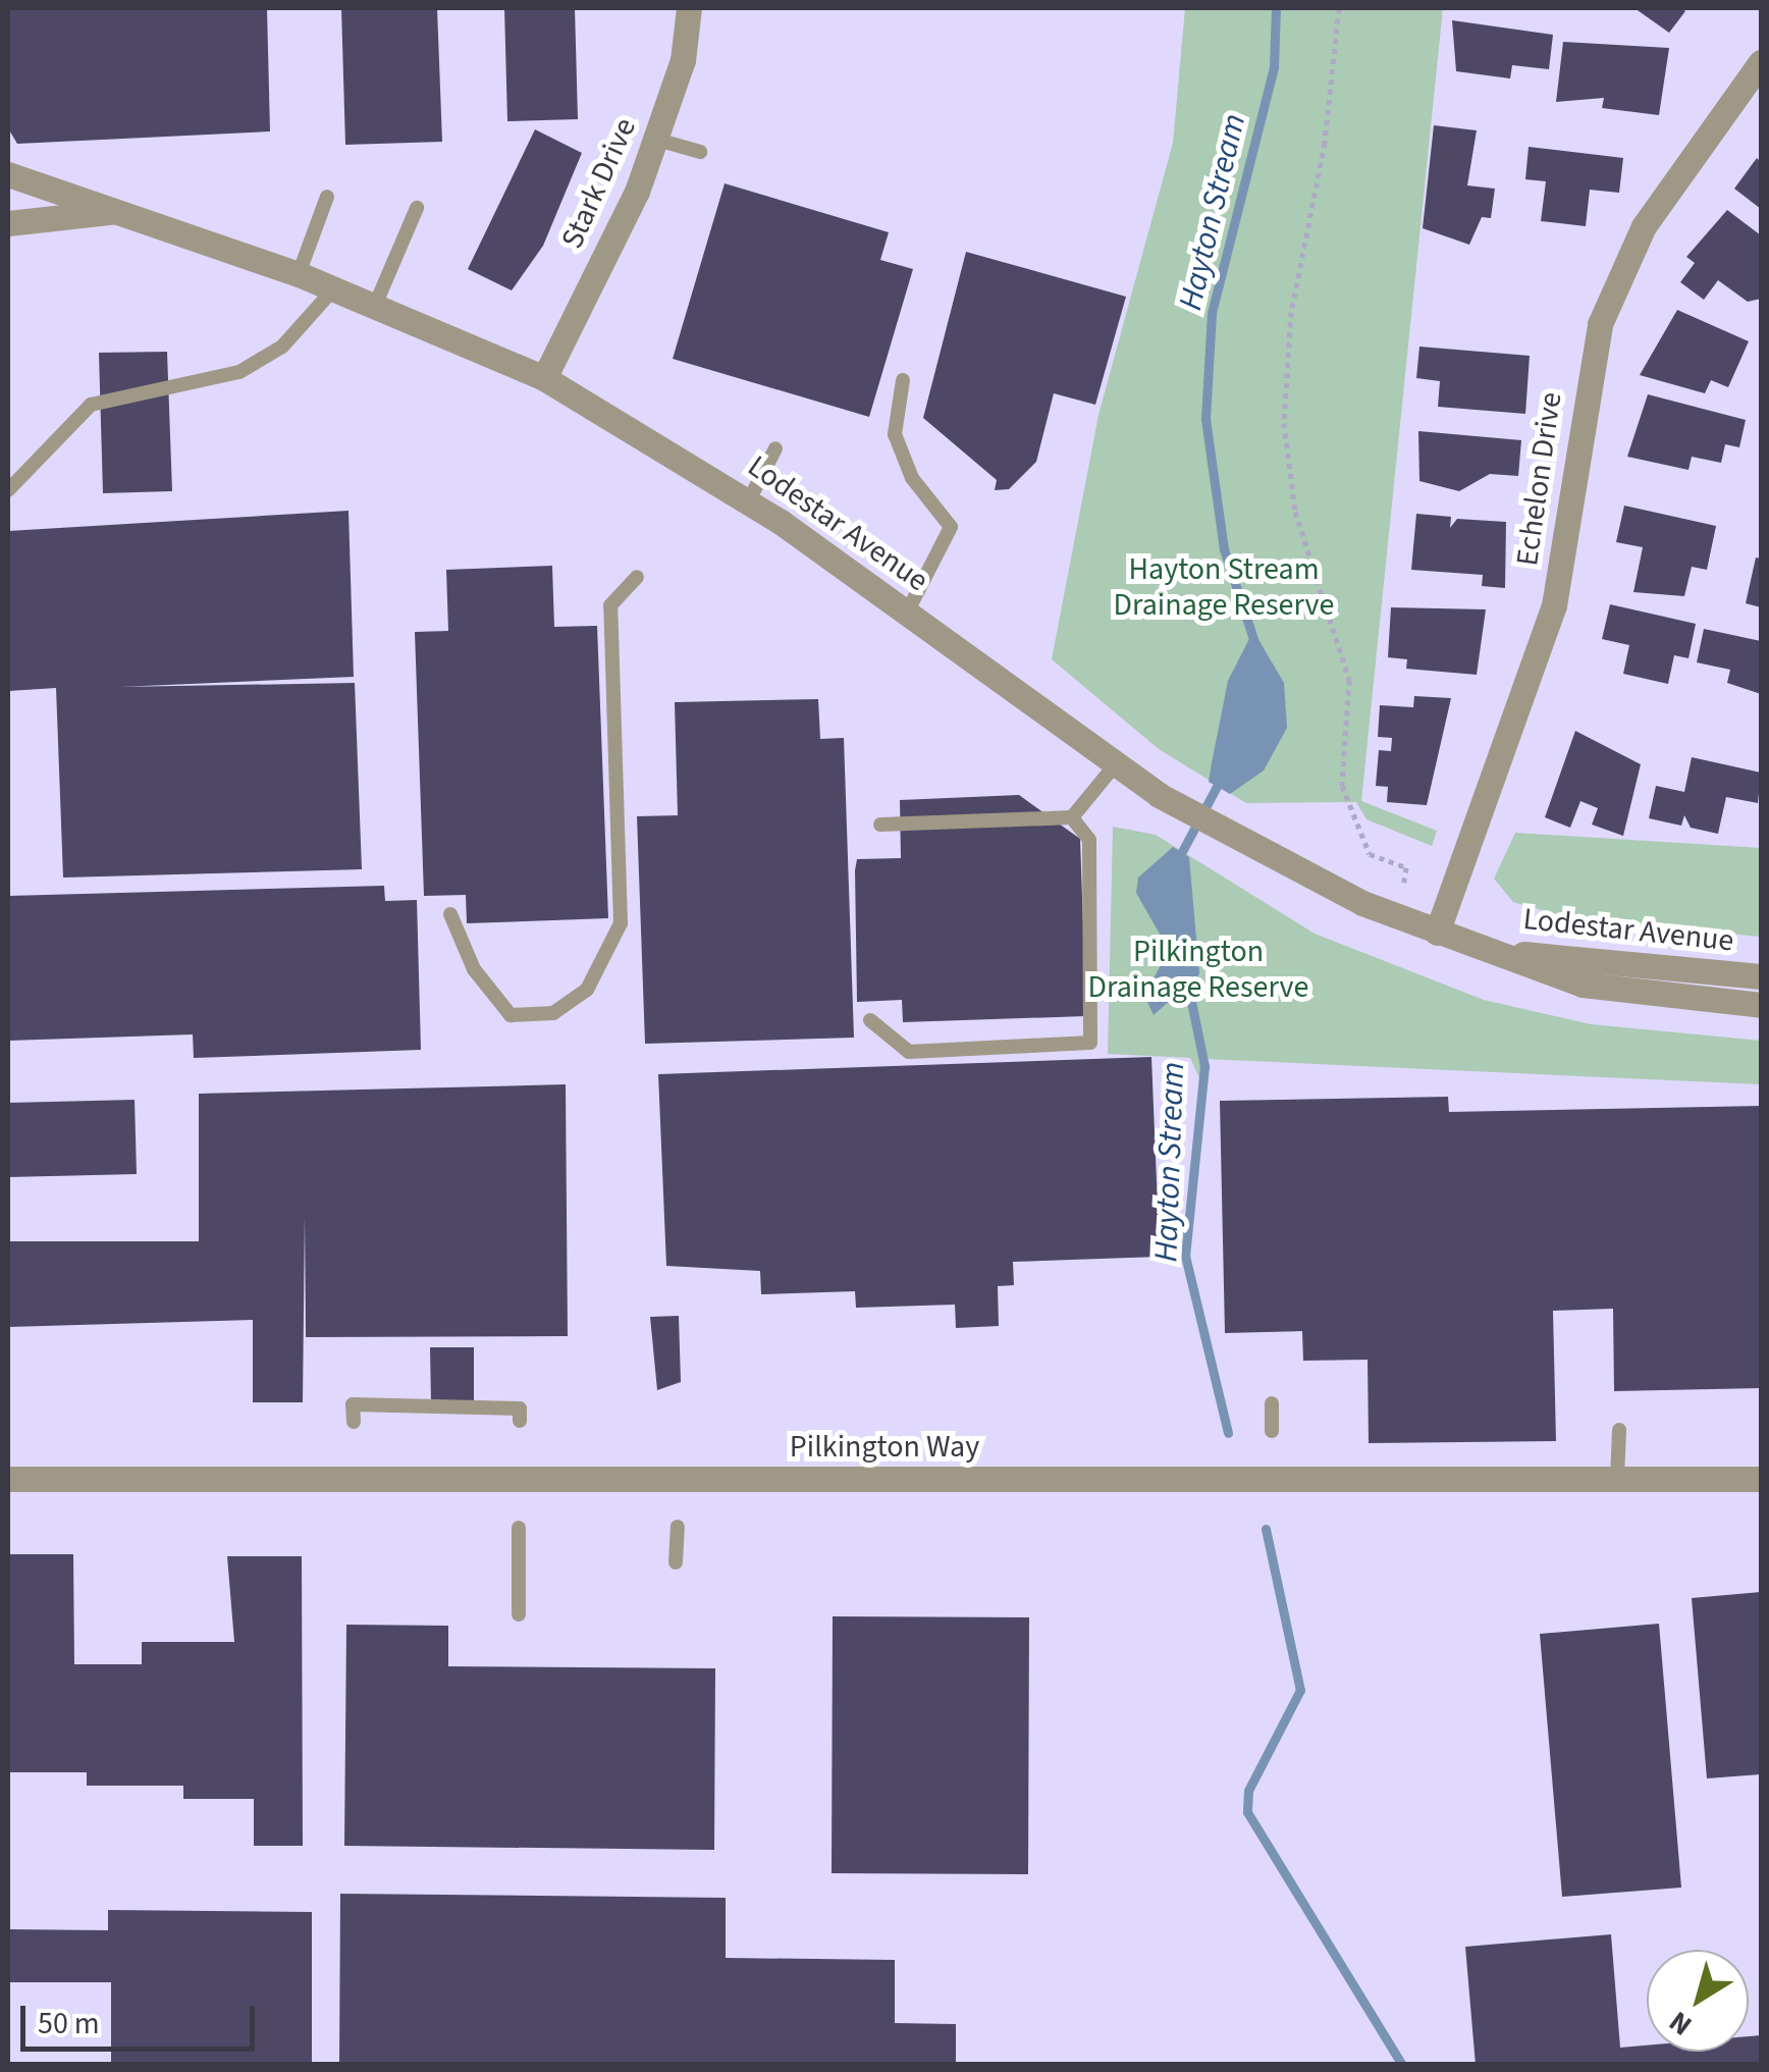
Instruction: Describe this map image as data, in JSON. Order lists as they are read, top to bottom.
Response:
{
  "streets": {
    "street": [
      "Stark Drive",
      "Echelon Drive",
      "Lodestar Avenue",
      "Pilkington Way"
    ]
  },
  "crossings": [
    ["Stark Drive", "Lodestar Avenue"],
    ["Echelon Drive", "Lodestar Avenue"]
  ],
  "water": ["Hayton Stream"],
  "parks": ["Hayton Stream Drainage Reserve", "Pilkington Drainage Reserve"],
  "scale_bar": "50 m",
  "north": "bottom left"
}
